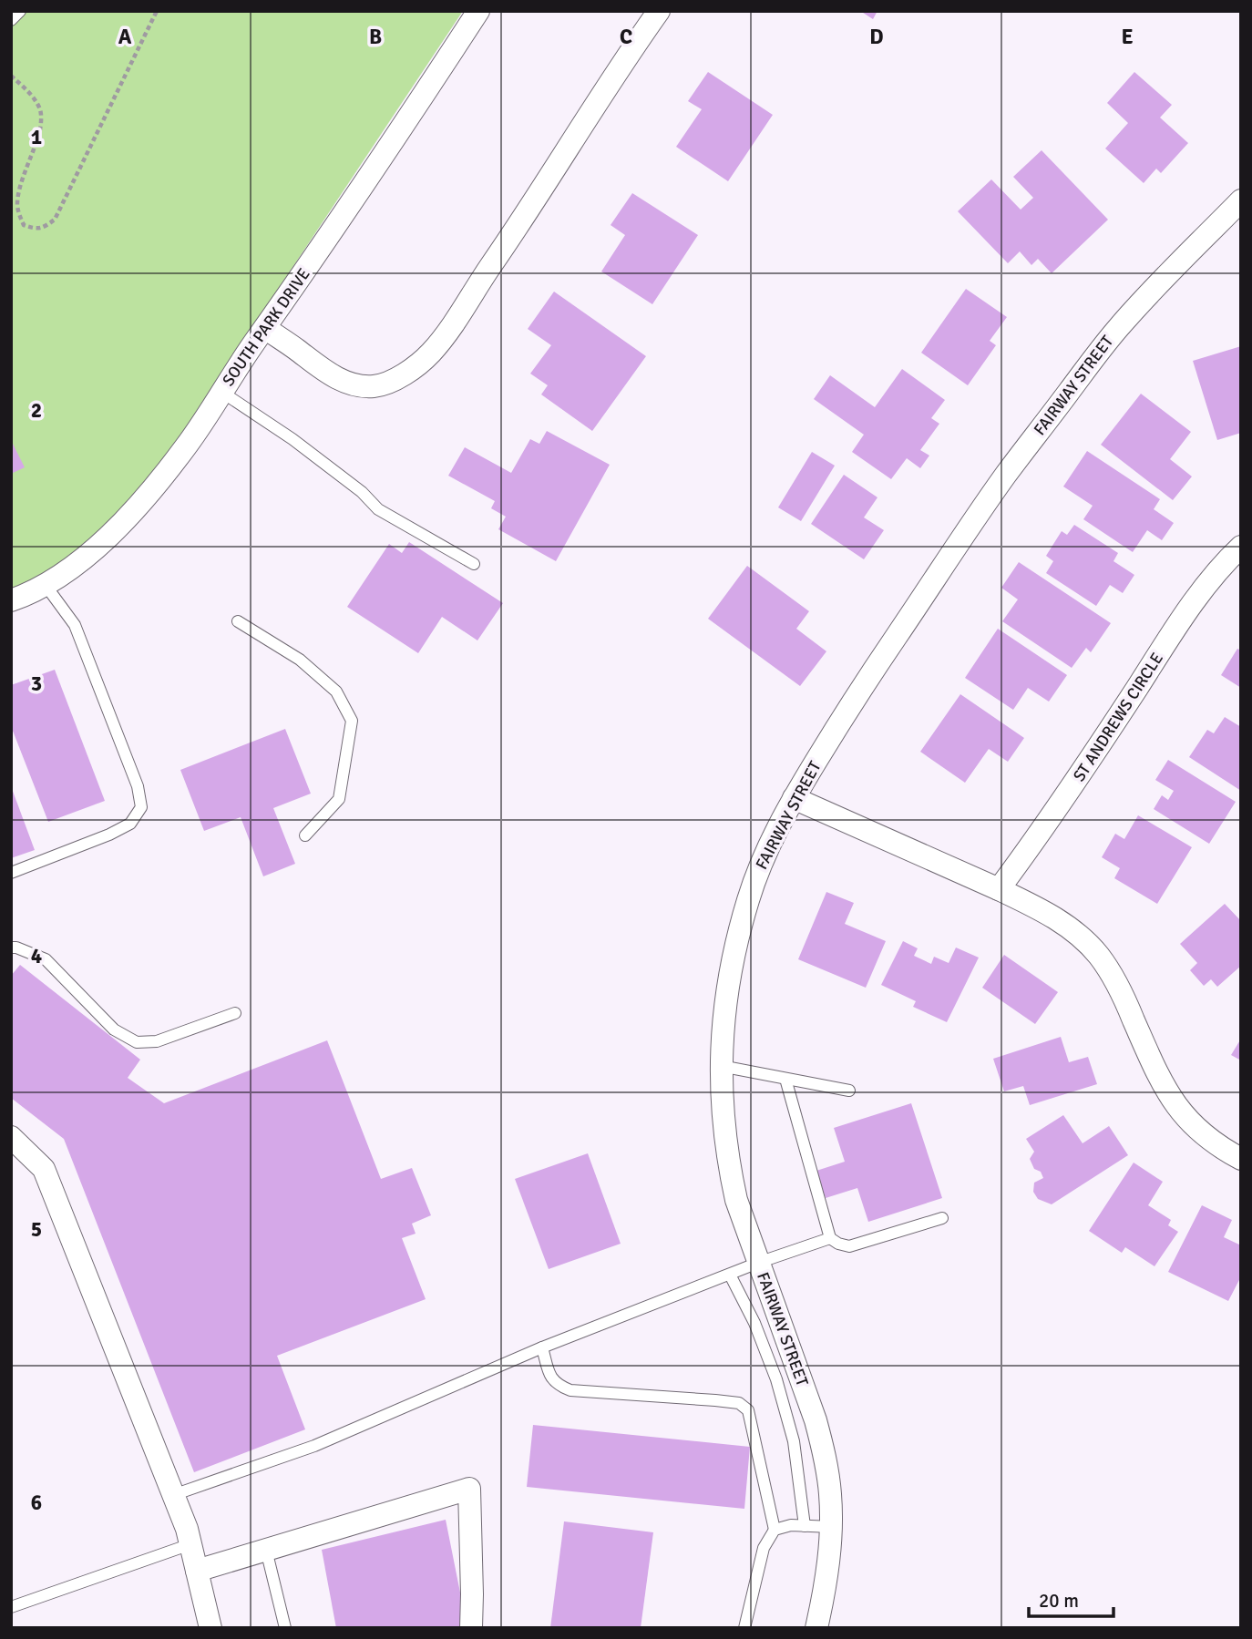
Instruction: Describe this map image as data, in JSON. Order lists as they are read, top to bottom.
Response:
{
  "streets": {
    "street": ["SOUTH PARK DRIVE", "FAIRWAY STREET", "ST ANDREWS CIRCLE"]
  },
  "scale_bar": "20 m",
  "grid": {
    "columns": [
      "A",
      "B",
      "C",
      "D",
      "E"
    ],
    "rows": [
      "1",
      "2",
      "3",
      "4",
      "5",
      "6"
    ]
  }
}
